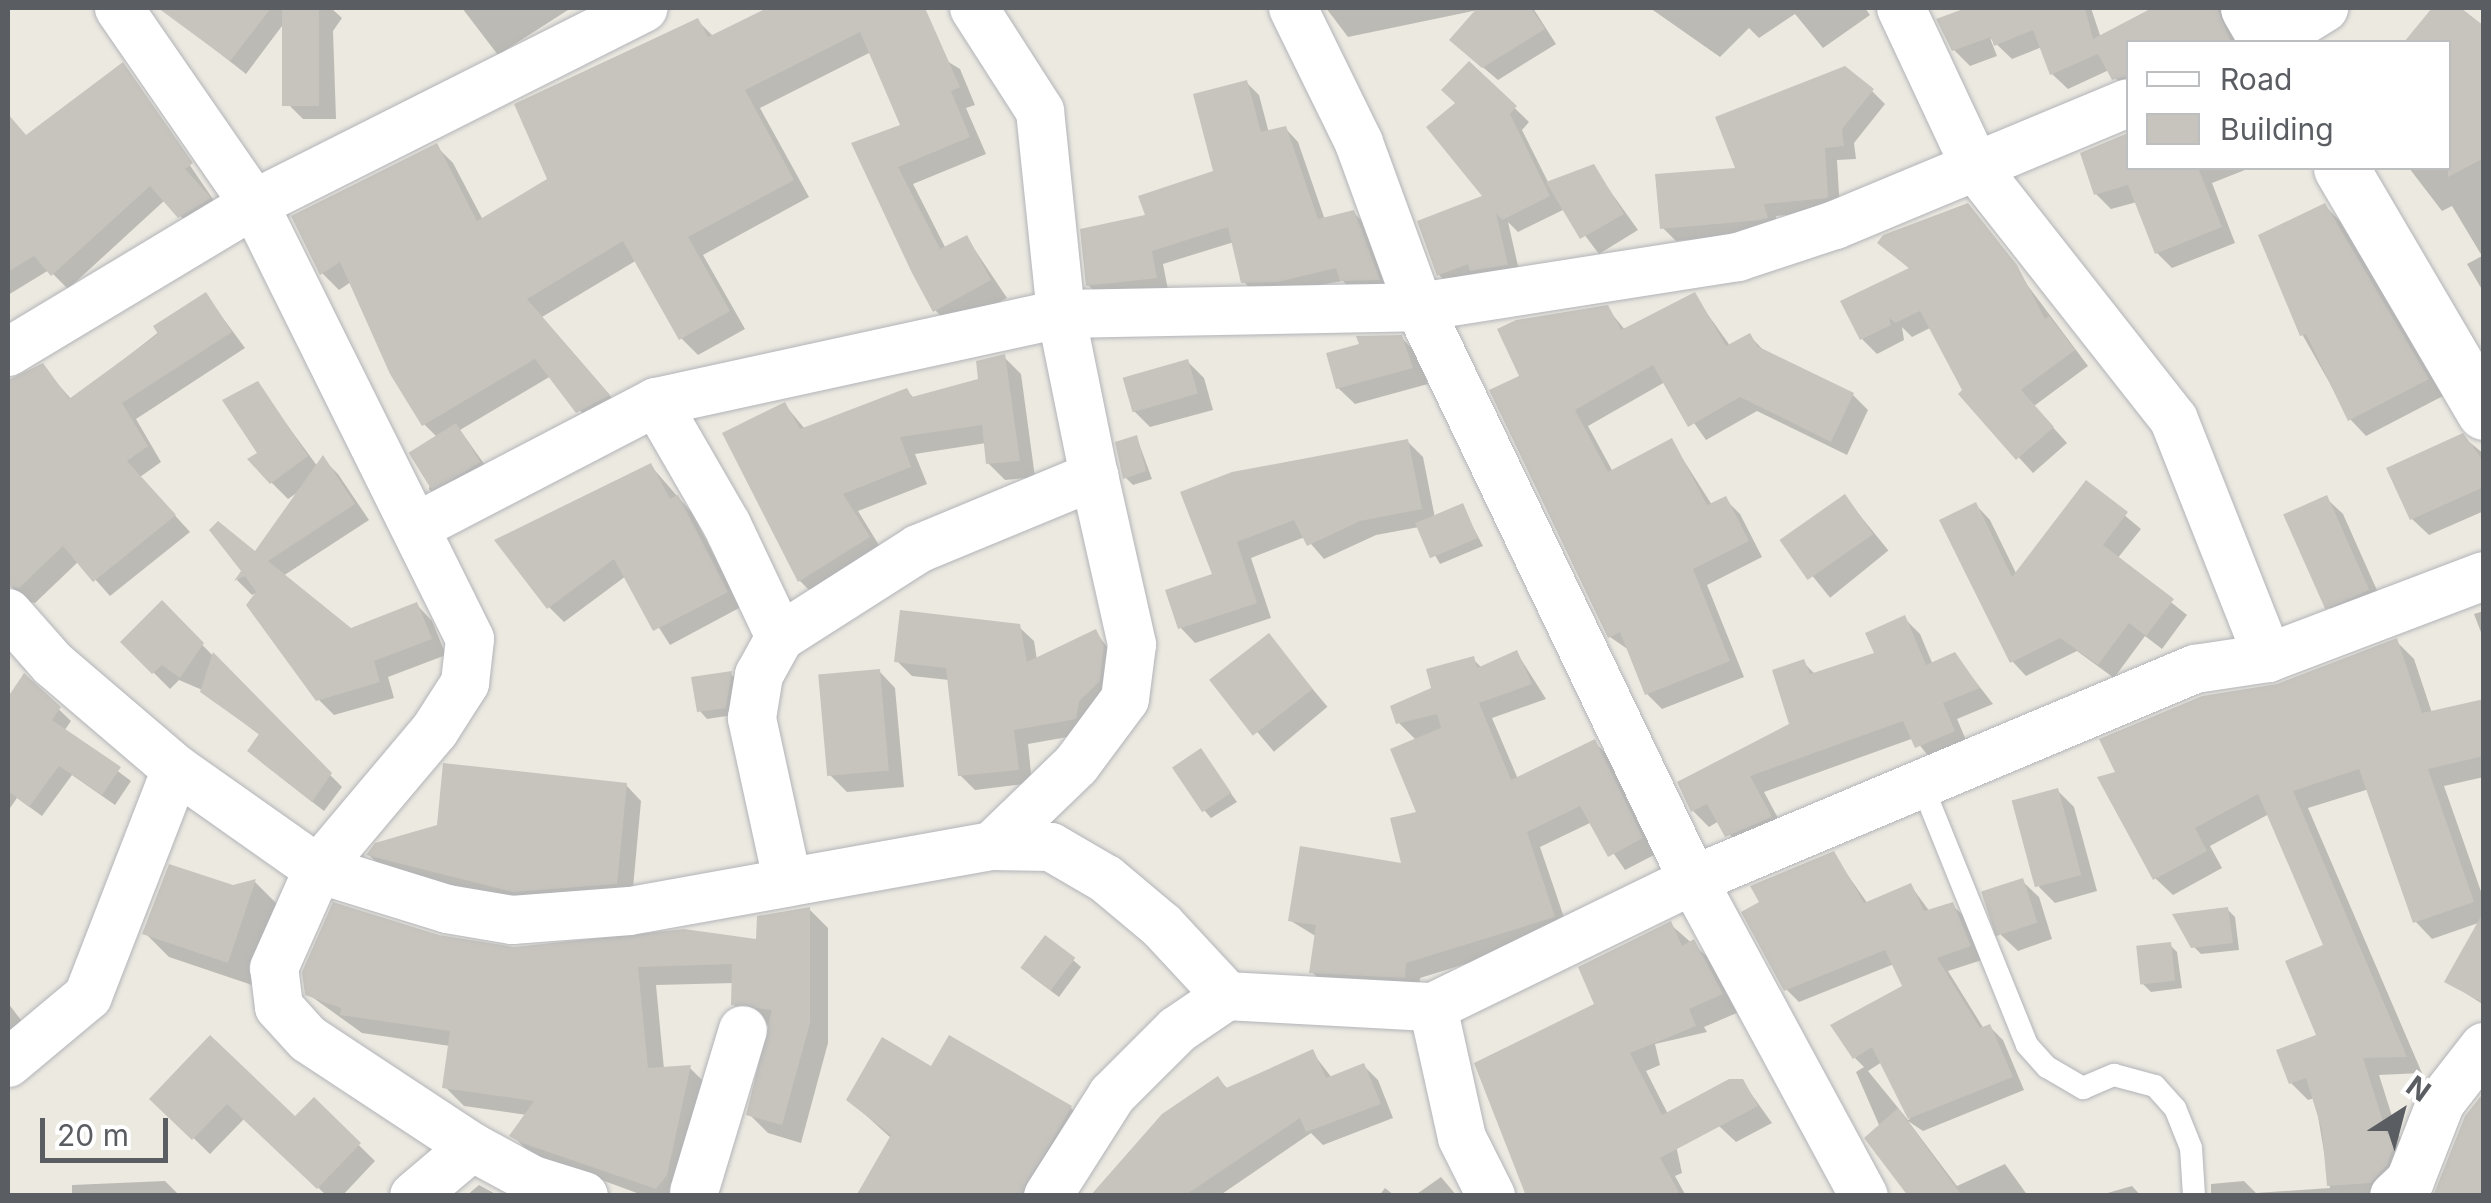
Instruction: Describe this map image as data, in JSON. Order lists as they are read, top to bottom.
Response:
{
  "legend": ["Road", "Building"],
  "scale_bar": "20 m",
  "north": "top right"
}
